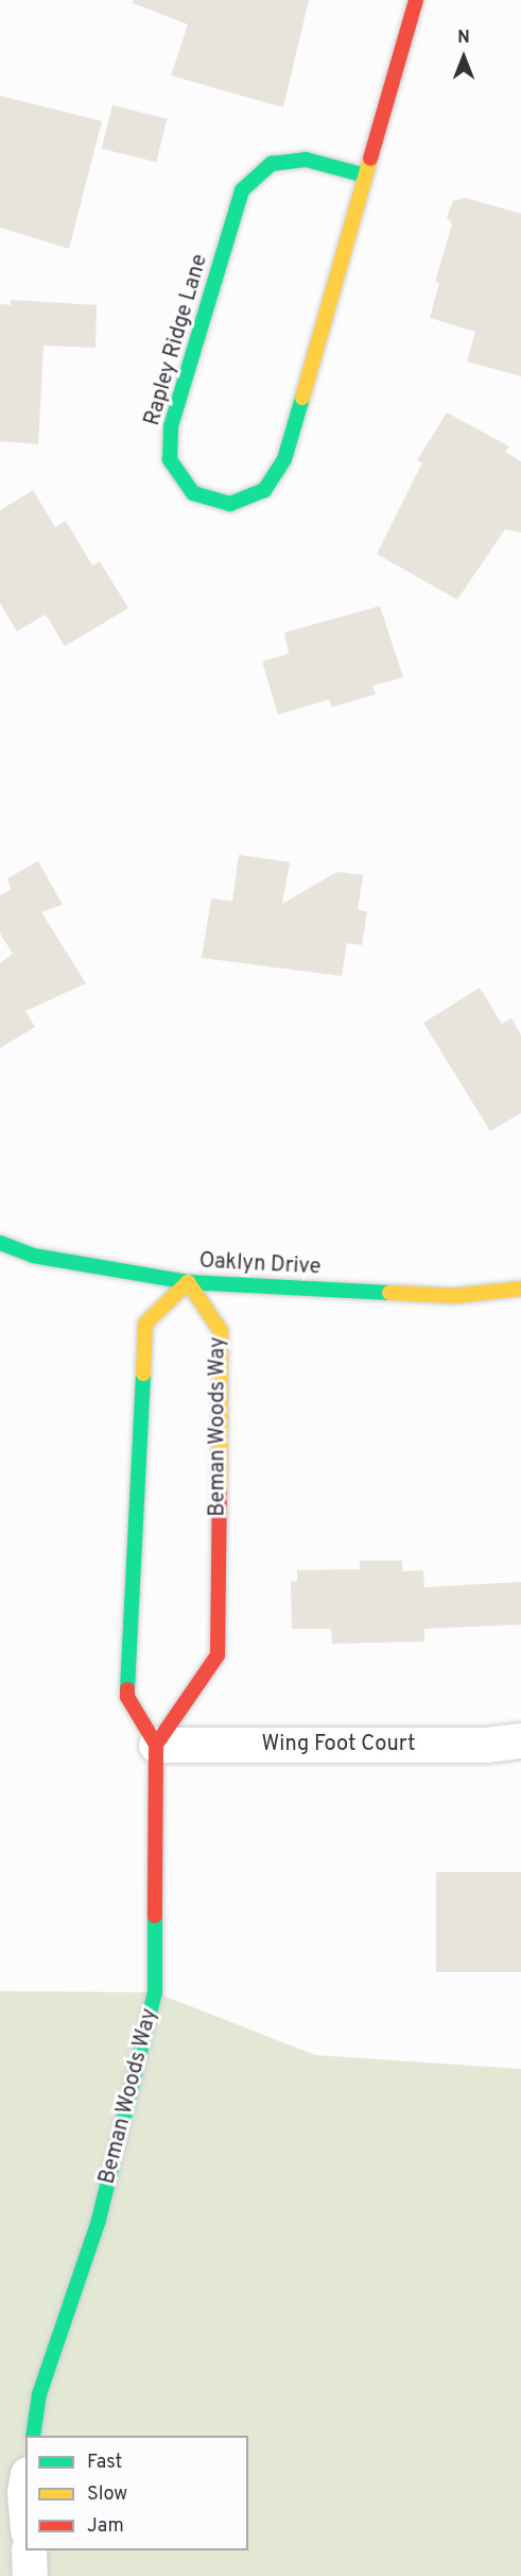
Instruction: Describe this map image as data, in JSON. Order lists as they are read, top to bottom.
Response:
{
  "streets": {
    "street": [
      "Rapley Ridge Lane",
      "Oaklyn Drive",
      "Beman Woods Way",
      "Wing Foot Court"
    ]
  },
  "crossings": [
    ["Oaklyn Drive", "Beman Woods Way"],
    ["Beman Woods Way", "Wing Foot Court"]
  ],
  "legend": ["Fast", "Slow", "Jam"],
  "north": "top"
}
